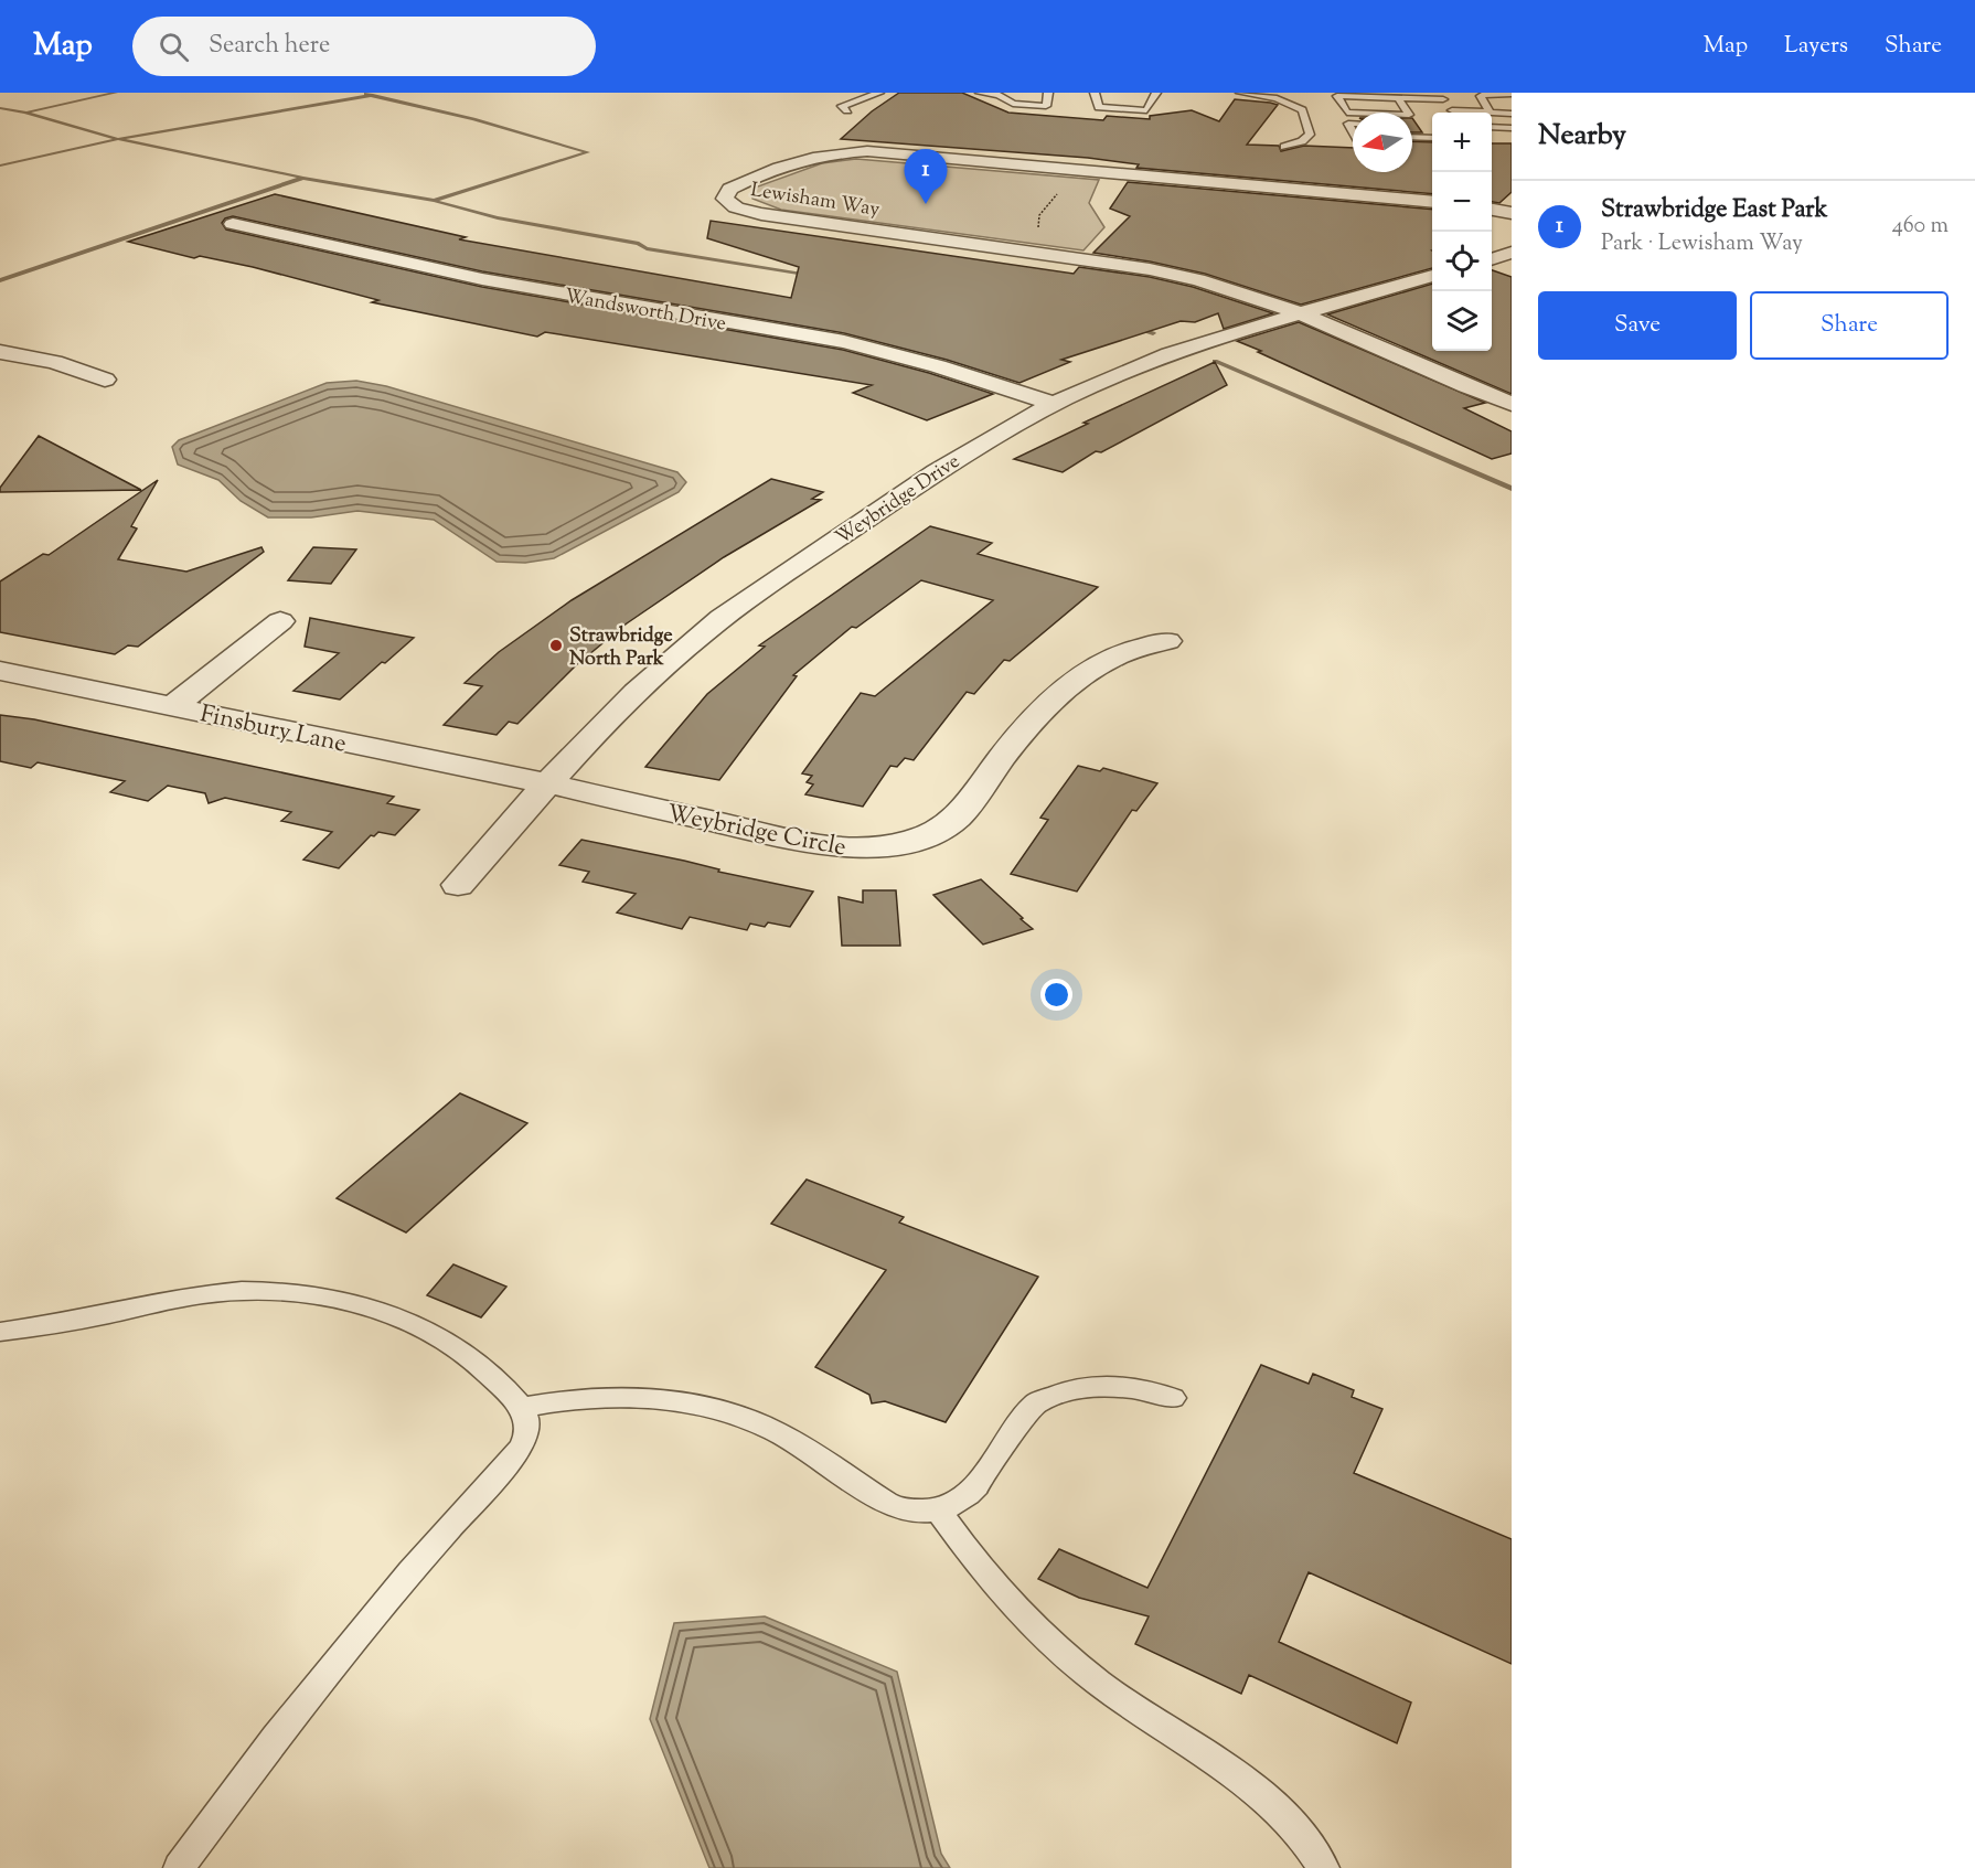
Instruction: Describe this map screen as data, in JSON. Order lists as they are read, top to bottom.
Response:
{
  "streets": {
    "street": [
      "Lewisham Way",
      "Wandsworth Drive",
      "Weybridge Drive",
      "Finsbury Lane",
      "Weybridge Circle"
    ]
  },
  "crossings": [
    ["Lewisham Way", "Weybridge Drive"],
    ["Wandsworth Drive", "Weybridge Drive"],
    ["Weybridge Drive", "Finsbury Lane"],
    ["Weybridge Drive", "Weybridge Circle"],
    ["Finsbury Lane", "Weybridge Circle"]
  ],
  "places": ["Strawbridge North Park"],
  "north": "left",
  "page": {
    "header": "Map",
    "search": "Search here",
    "nav": ["Map", "Layers", "Share"],
    "heading": "Nearby",
    "map_buttons": ["+", "−"],
    "pins": "1",
    "list": [
      {
        "mark": "1",
        "name": "Strawbridge East Park",
        "note": "Park · Lewisham Way",
        "value": "460 m"
      }
    ],
    "buttons": ["Save", "Share"]
  }
}
